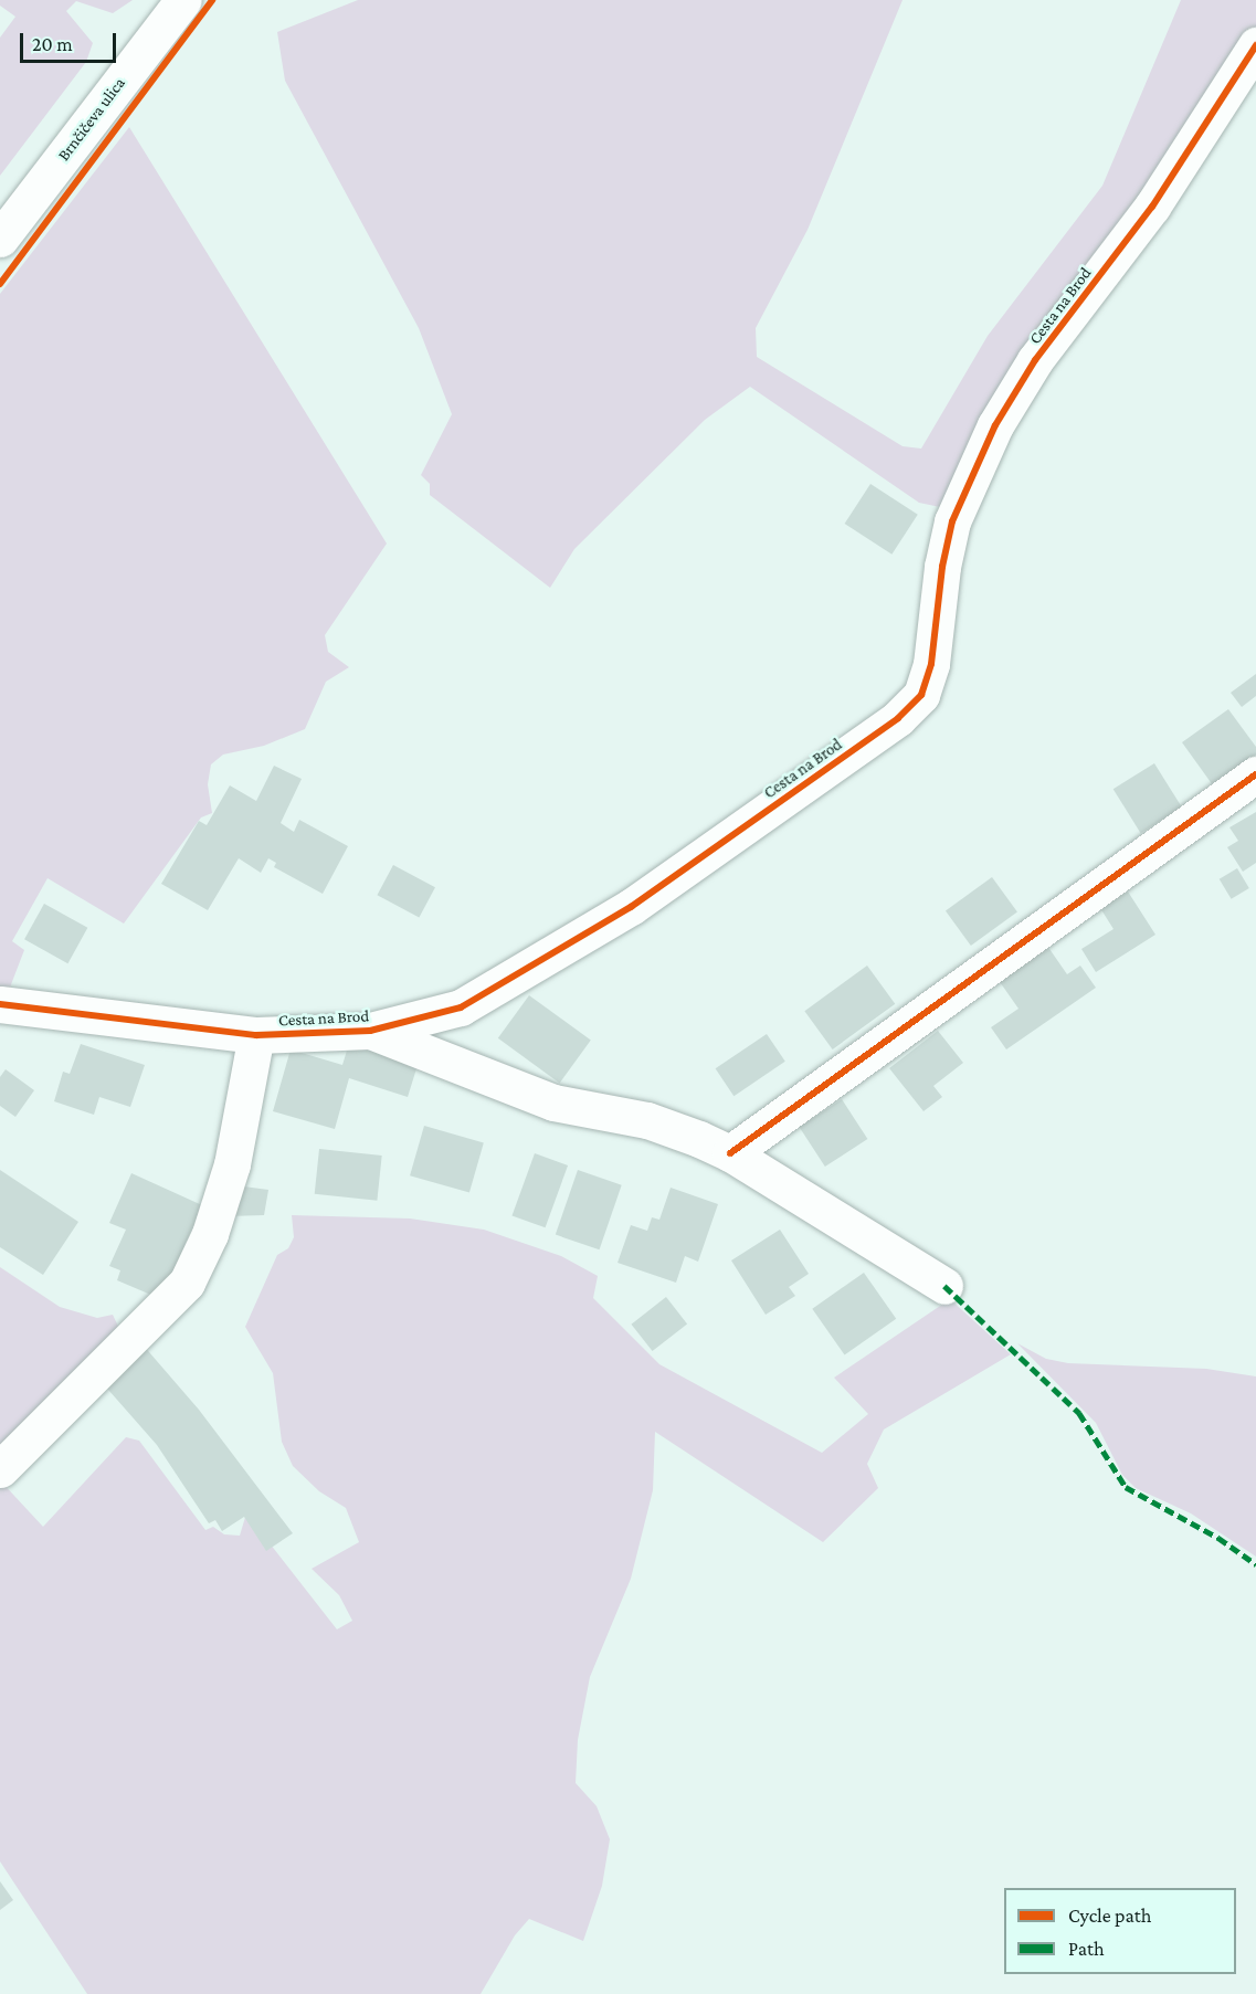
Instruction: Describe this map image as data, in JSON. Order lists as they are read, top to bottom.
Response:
{
  "streets": {
    "street": ["Brnčičeva ulica", "Cesta na Brod"]
  },
  "legend": ["Cycle path", "Path"],
  "scale_bar": "20 m"
}
